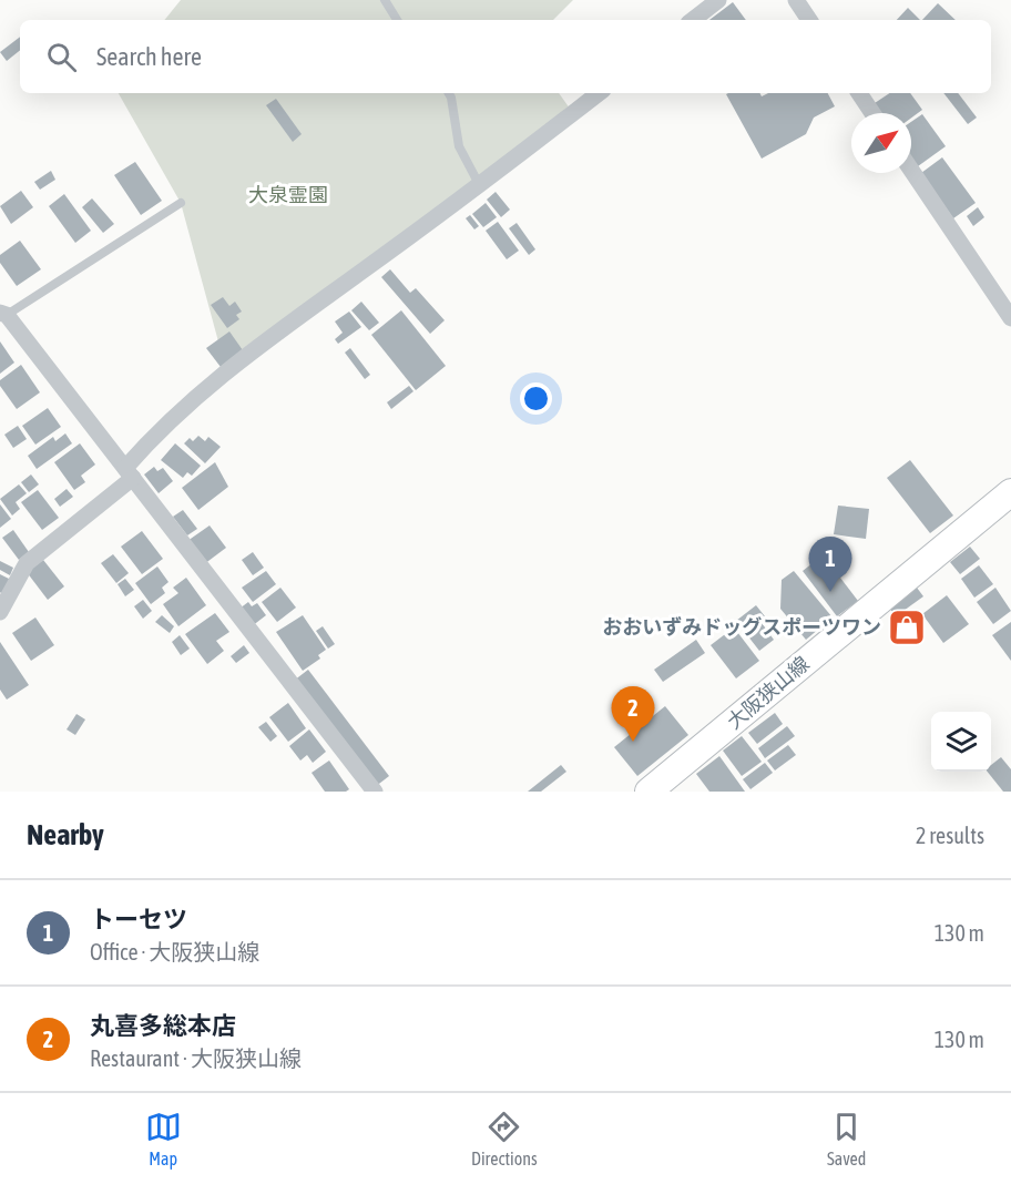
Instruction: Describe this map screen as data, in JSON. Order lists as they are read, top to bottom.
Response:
{
  "streets": {
    "main road": ["大阪狭山線"]
  },
  "parks": ["大泉霊園"],
  "places": {
    "shop": ["おおいずみドッグスポーツワン"]
  },
  "north": "top right",
  "page": {
    "search": "Search here",
    "pins": ["1", "2"],
    "heading": ["Nearby", "2 results"],
    "list": [
      {
        "mark": "1",
        "name": "トーセツ",
        "note": "Office · 大阪狭山線",
        "value": "130 m"
      },
      {
        "mark": "2",
        "name": "丸喜多総本店",
        "note": "Restaurant · 大阪狭山線",
        "value": "130 m"
      }
    ],
    "nav": ["Map", "Directions", "Saved"]
  }
}
